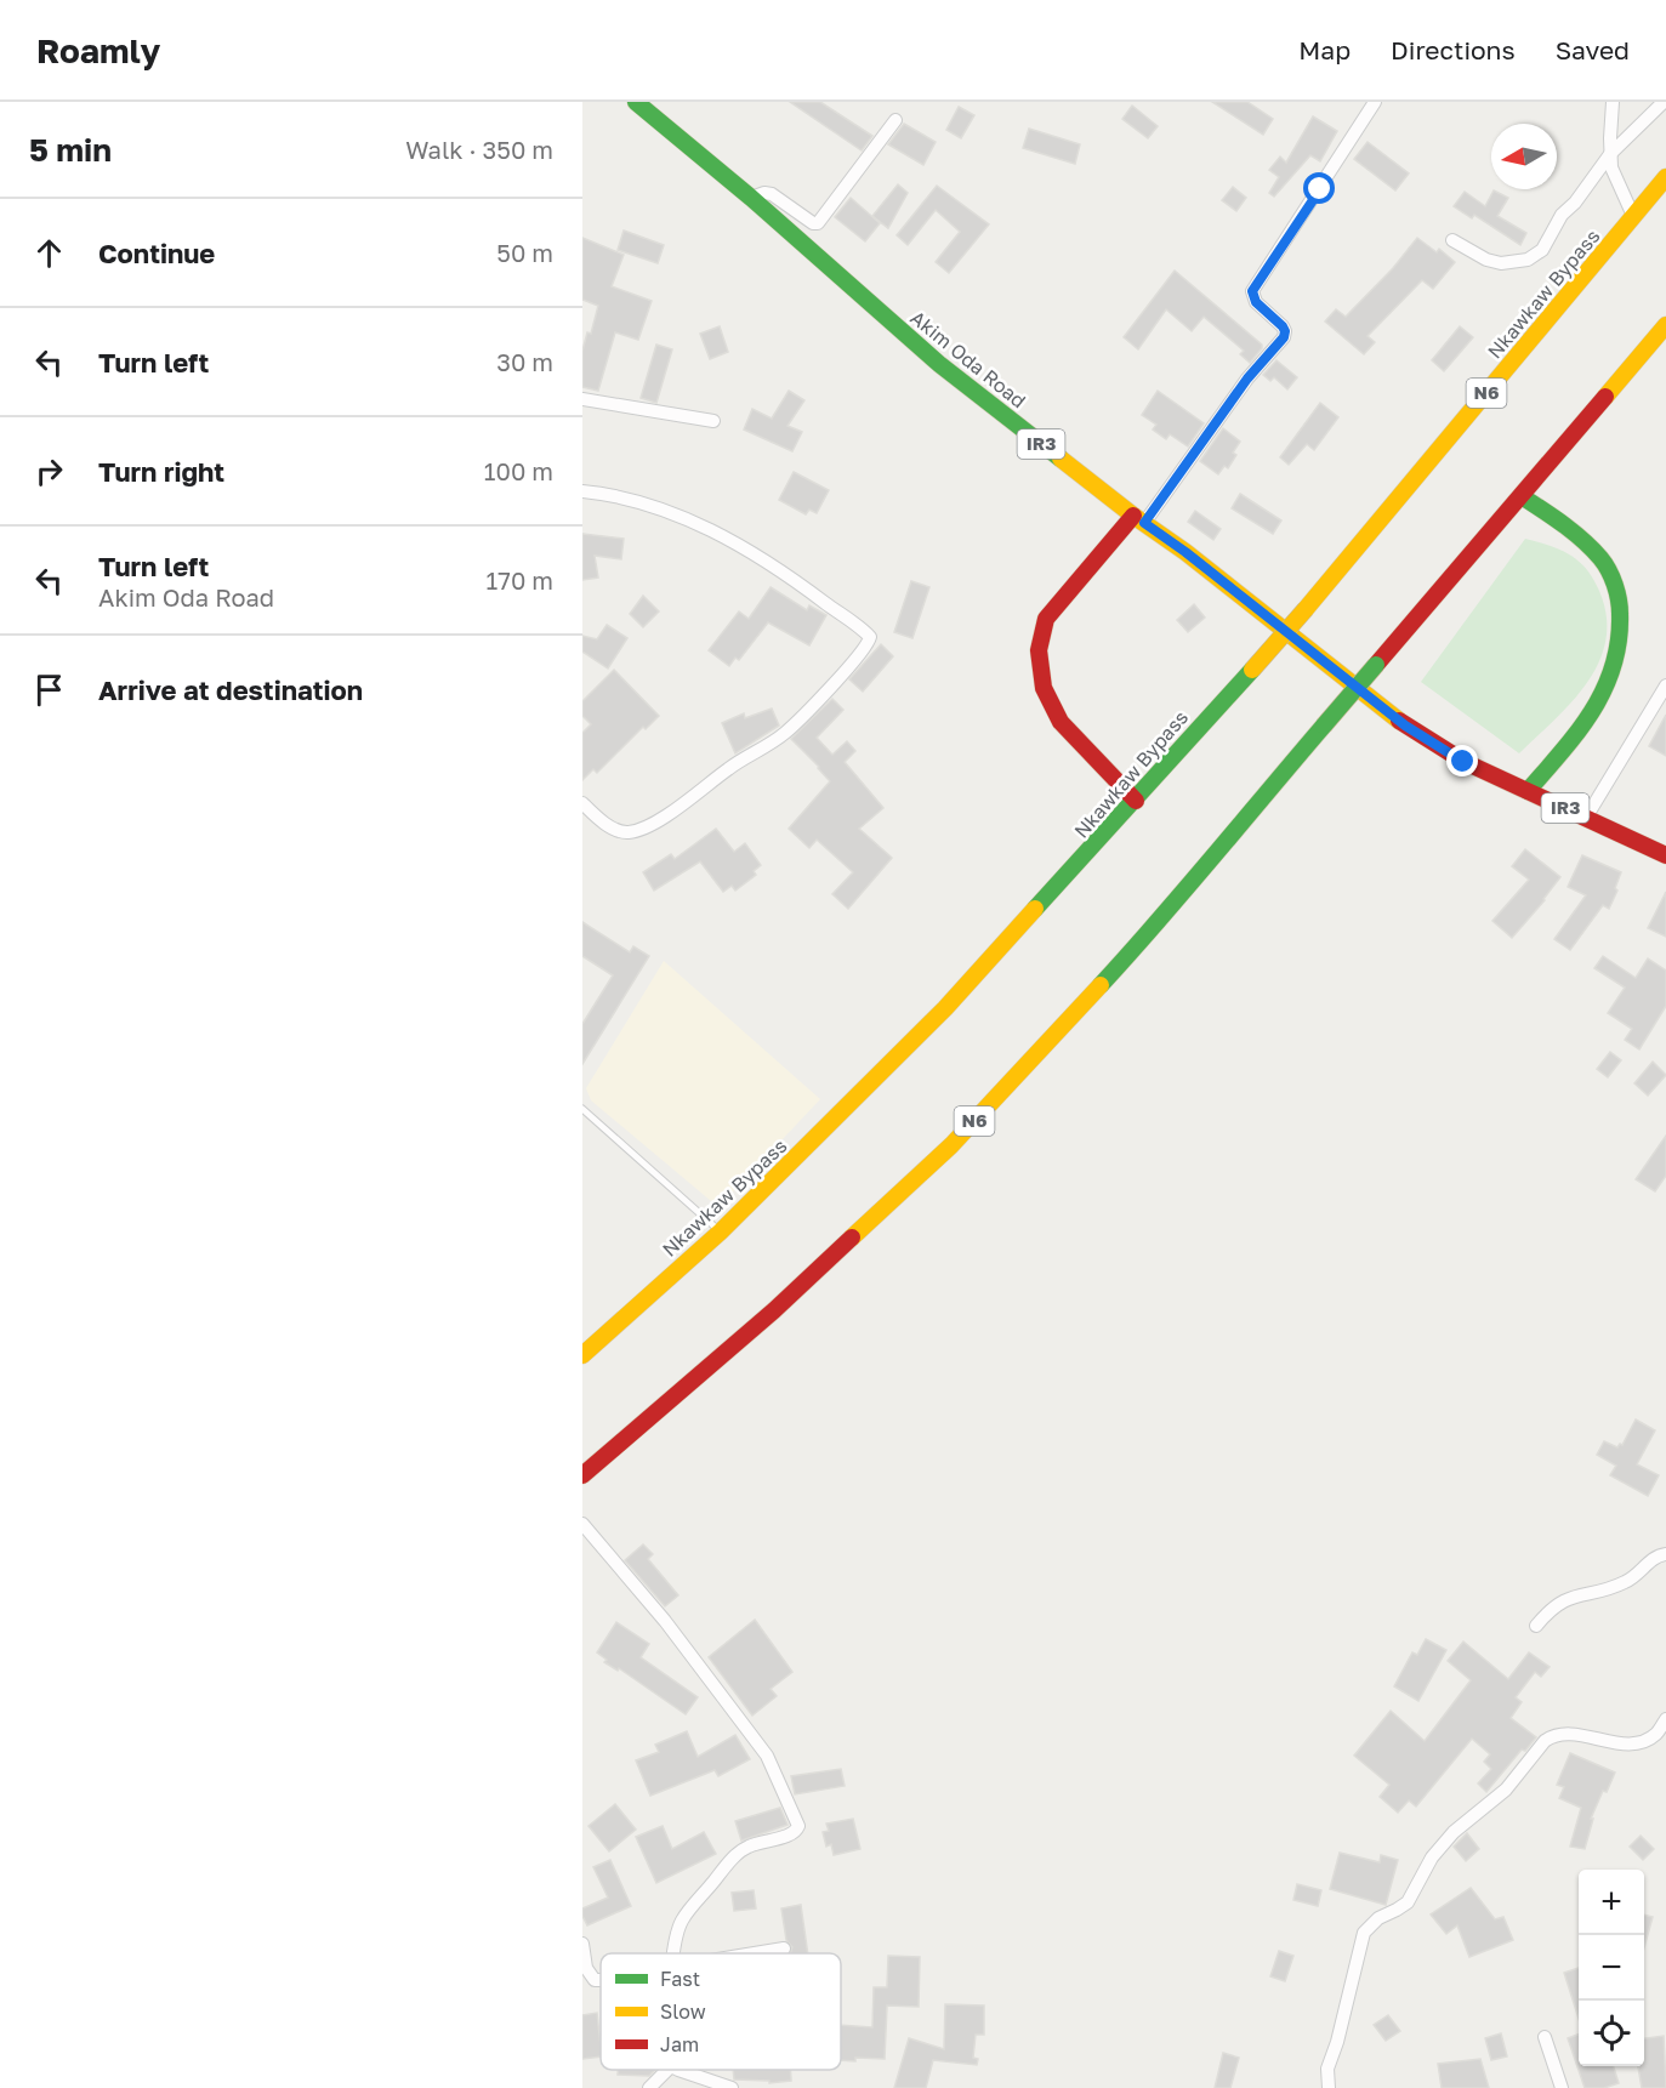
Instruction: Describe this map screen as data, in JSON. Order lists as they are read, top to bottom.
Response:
{
  "streets": {
    "main road": [
      "Nkawkaw Bypass",
      "Akim Oda Road",
      "N6",
      "IR3"
    ]
  },
  "crossings": [
    ["Akim Oda Road", "IR3"]
  ],
  "legend": ["Fast", "Slow", "Jam"],
  "north": "left",
  "page": {
    "header": "Roamly",
    "nav": ["Map", "Directions", "Saved"],
    "heading": ["5 min", "Walk · 350 m"],
    "list": [
      ["Continue", "50 m"],
      ["Turn left", "30 m"],
      ["Turn right", "100 m"],
      ["Turn left", "Akim Oda Road", "170 m"],
      "Arrive at destination"
    ],
    "map_buttons": ["+", "−"]
  }
}
